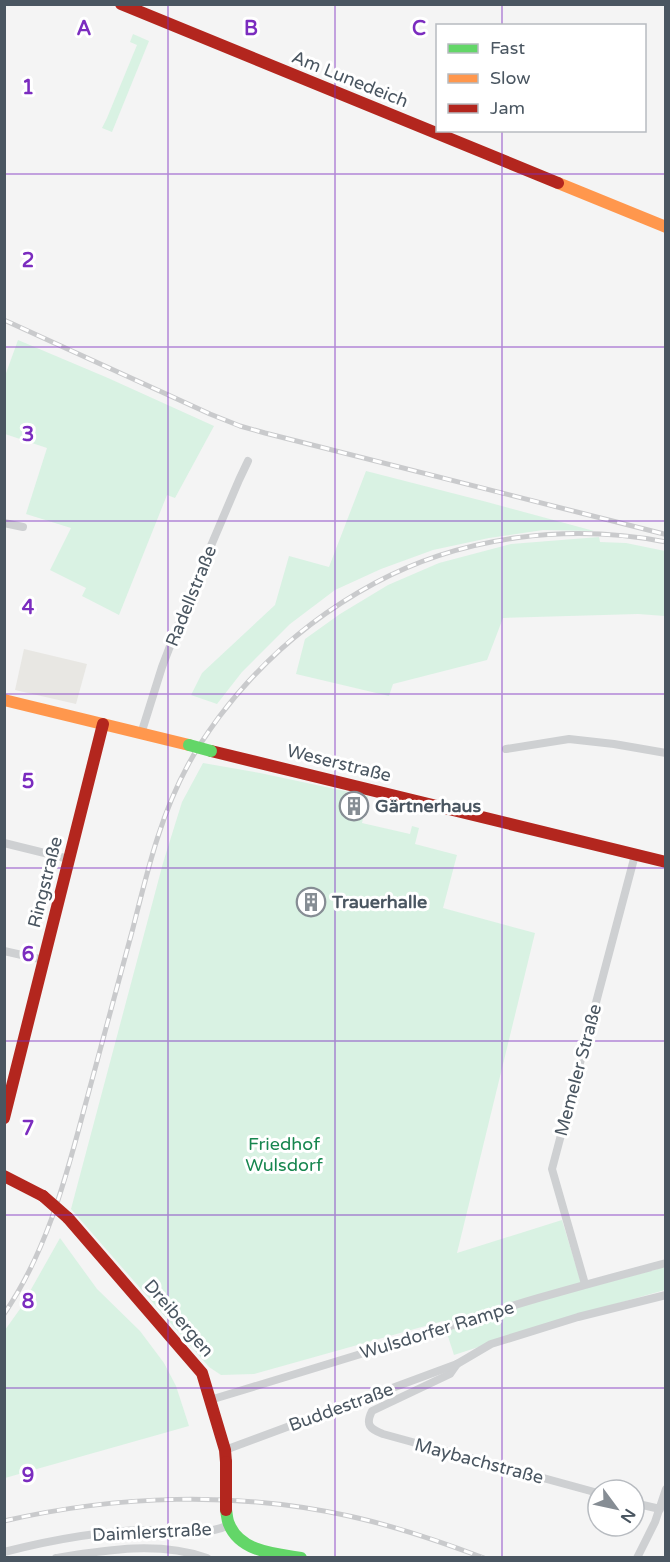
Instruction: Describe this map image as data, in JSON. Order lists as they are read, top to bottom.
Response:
{
  "streets": {
    "street": [
      "Am Lunedeich",
      "Radellstraße",
      "Weserstraße",
      "Ringstraße",
      "Memeler Straße",
      "Dreibergen",
      "Wulsdorfer Rampe",
      "Buddestraße",
      "Maybachstraße",
      "Daimlerstraße"
    ]
  },
  "crossings": [
    ["Radellstraße", "Weserstraße"],
    ["Weserstraße", "Ringstraße"],
    ["Weserstraße", "Memeler Straße"],
    ["Memeler Straße", "Wulsdorfer Rampe"],
    ["Dreibergen", "Wulsdorfer Rampe"],
    ["Dreibergen", "Buddestraße"],
    ["Dreibergen", "Daimlerstraße"],
    ["Buddestraße", "Maybachstraße"]
  ],
  "parks": ["Friedhof Wulsdorf"],
  "places": {
    "building": ["Gärtnerhaus", "Trauerhalle"]
  },
  "legend": ["Fast", "Slow", "Jam"],
  "north": "bottom right",
  "grid": {
    "columns": ["A", "B", "C"],
    "rows": [
      "1",
      "2",
      "3",
      "4",
      "5",
      "6",
      "7",
      "8",
      "9"
    ]
  }
}
